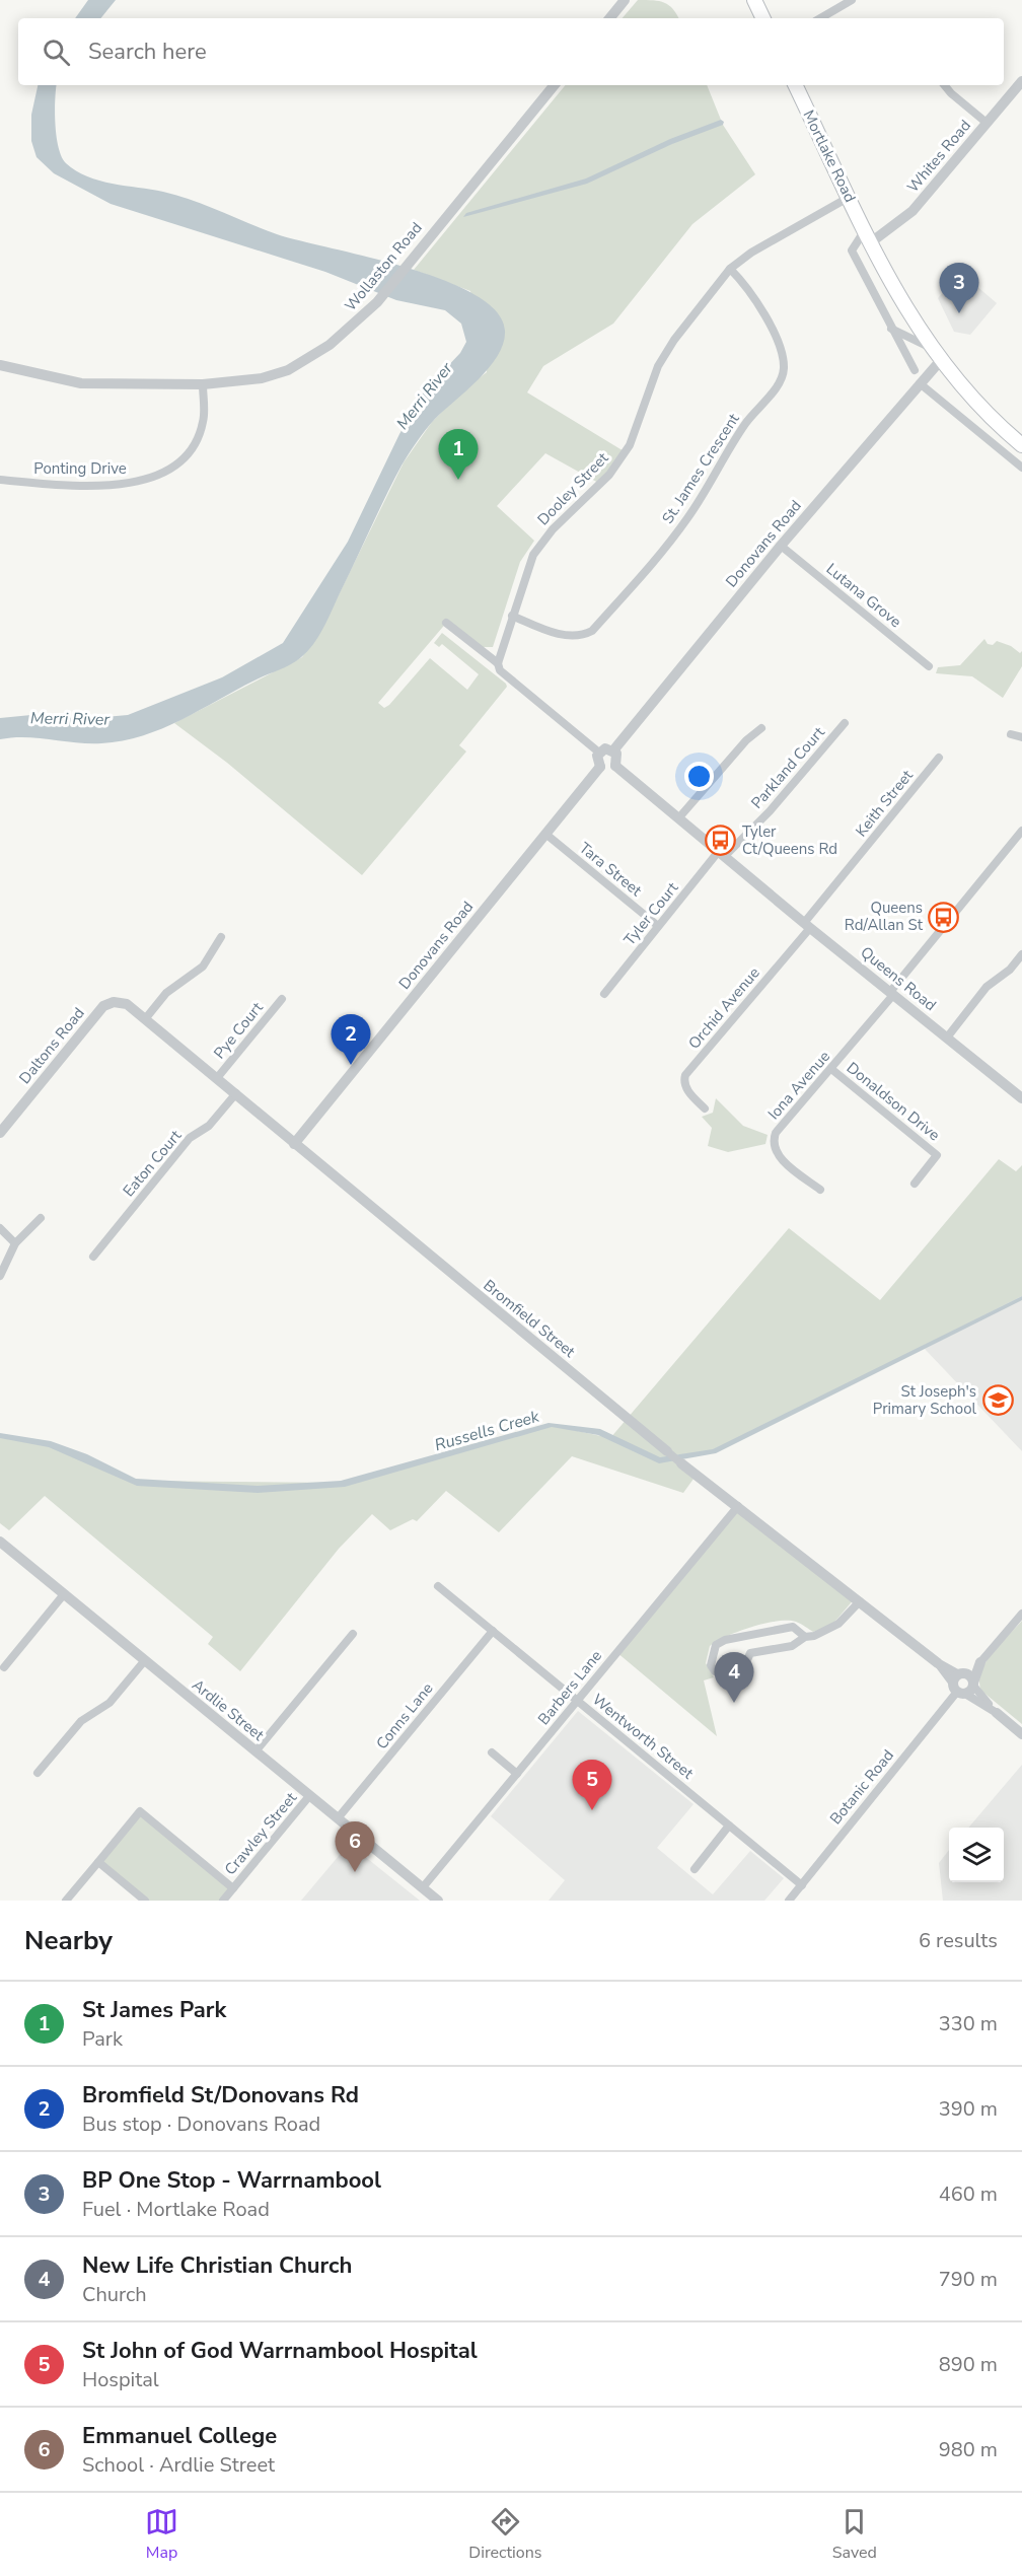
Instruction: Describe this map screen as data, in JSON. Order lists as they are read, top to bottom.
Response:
{
  "streets": {
    "main road": ["Mortlake Road"],
    "street": [
      "Whites Road",
      "Wollaston Road",
      "Ponting Drive",
      "St. James Crescent",
      "Dooley Street",
      "Donovans Road",
      "Lutana Grove",
      "Parkland Court",
      "Keith Street",
      "Tara Street",
      "Tyler Court",
      "Queens Road",
      "Orchid Avenue",
      "Pye Court",
      "Daltons Road",
      "Iona Avenue",
      "Donaldson Drive",
      "Eaton Court",
      "Bromfield Street",
      "Barbers Lane",
      "Ardlie Street",
      "Conns Lane",
      "Wentworth Street",
      "Botanic Road",
      "Crawley Street"
    ]
  },
  "crossings": [
    ["Mortlake Road", "Whites Road"],
    ["Mortlake Road", "Dooley Street"],
    ["Mortlake Road", "Donovans Road"],
    ["Wollaston Road", "Ponting Drive"],
    ["St. James Crescent", "Dooley Street"],
    ["Donovans Road", "Lutana Grove"],
    ["Donovans Road", "Tara Street"],
    ["Donovans Road", "Queens Road"],
    ["Donovans Road", "Bromfield Street"],
    ["Parkland Court", "Tyler Court"],
    ["Parkland Court", "Queens Road"],
    ["Keith Street", "Queens Road"],
    ["Keith Street", "Orchid Avenue"],
    ["Tara Street", "Tyler Court"],
    ["Tyler Court", "Queens Road"],
    ["Queens Road", "Orchid Avenue"],
    ["Queens Road", "Iona Avenue"],
    ["Pye Court", "Bromfield Street"],
    ["Daltons Road", "Bromfield Street"],
    ["Iona Avenue", "Donaldson Drive"],
    ["Eaton Court", "Bromfield Street"],
    ["Bromfield Street", "Barbers Lane"],
    ["Bromfield Street", "Botanic Road"],
    ["Barbers Lane", "Ardlie Street"],
    ["Barbers Lane", "Wentworth Street"],
    ["Ardlie Street", "Conns Lane"],
    ["Ardlie Street", "Crawley Street"],
    ["Conns Lane", "Wentworth Street"],
    ["Wentworth Street", "Botanic Road"]
  ],
  "water": ["Merri River", "Russells Creek"],
  "places": {
    "bus stop": ["Tyler Ct/Queens Rd", "Queens Rd/Allan St"],
    "school or university": ["St Joseph's Primary School"]
  },
  "page": {
    "search": "Search here",
    "pins": [
      "3",
      "1",
      "2",
      "4",
      "5",
      "6"
    ],
    "heading": ["Nearby", "6 results"],
    "list": [
      {
        "mark": "1",
        "name": "St James Park",
        "note": "Park",
        "value": "330 m"
      },
      {
        "mark": "2",
        "name": "Bromfield St/Donovans Rd",
        "note": "Bus stop · Donovans Road",
        "value": "390 m"
      },
      {
        "mark": "3",
        "name": "BP One Stop - Warrnambool",
        "note": "Fuel · Mortlake Road",
        "value": "460 m"
      },
      {
        "mark": "4",
        "name": "New Life Christian Church",
        "note": "Church",
        "value": "790 m"
      },
      {
        "mark": "5",
        "name": "St John of God Warrnambool Hospital",
        "note": "Hospital",
        "value": "890 m"
      },
      {
        "mark": "6",
        "name": "Emmanuel College",
        "note": "School · Ardlie Street",
        "value": "980 m"
      }
    ],
    "nav": ["Map", "Directions", "Saved"]
  }
}
